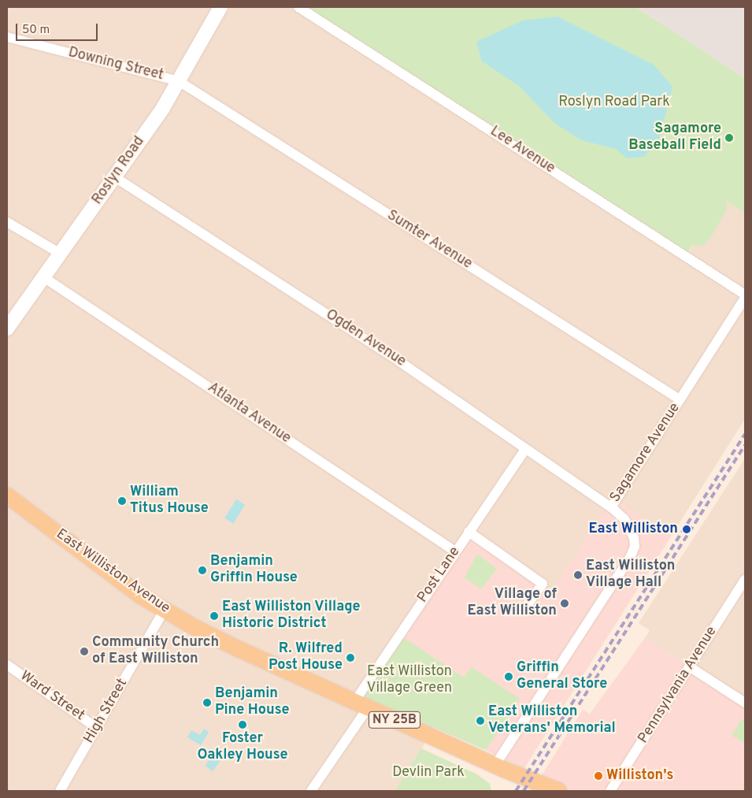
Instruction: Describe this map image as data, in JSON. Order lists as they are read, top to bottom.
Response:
{
  "streets": {
    "main road": ["Roslyn Road", "East Williston Avenue", "NY 25B"],
    "street": [
      "Downing Street",
      "Lee Avenue",
      "Sumter Avenue",
      "Ogden Avenue",
      "Atlanta Avenue",
      "Sagamore Avenue",
      "Post Lane",
      "Pennsylvania Avenue",
      "Ward Street",
      "High Street"
    ]
  },
  "crossings": [
    ["Downing Street", "Roslyn Road"],
    ["Downing Street", "Sumter Avenue"],
    ["Roslyn Road", "Sumter Avenue"],
    ["Roslyn Road", "Ogden Avenue"],
    ["Roslyn Road", "Atlanta Avenue"],
    ["Sumter Avenue", "Sagamore Avenue"],
    ["Ogden Avenue", "Sagamore Avenue"],
    ["Ogden Avenue", "Post Lane"],
    ["Atlanta Avenue", "Post Lane"],
    ["Sagamore Avenue", "East Williston Avenue"],
    ["Sagamore Avenue", "NY 25B"],
    ["East Williston Avenue", "Post Lane"],
    ["East Williston Avenue", "High Street"],
    ["East Williston Avenue", "NY 25B"],
    ["Ward Street", "High Street"]
  ],
  "parks": ["Roslyn Road Park", "East Williston Village Green", "Devlin Park"],
  "places": [
    "Sagamore Baseball Field",
    "William Titus House",
    "East Williston",
    "Benjamin Griffin House",
    "East Williston Village Hall",
    "Village of East Williston",
    "East Williston Village Historic District",
    "Community Church of East Williston",
    "R. Wilfred Post House",
    "Griffin General Store",
    "Benjamin Pine House",
    "East Williston Veterans' Memorial",
    "Foster Oakley House",
    "Williston's"
  ],
  "scale_bar": "50 m"
}
